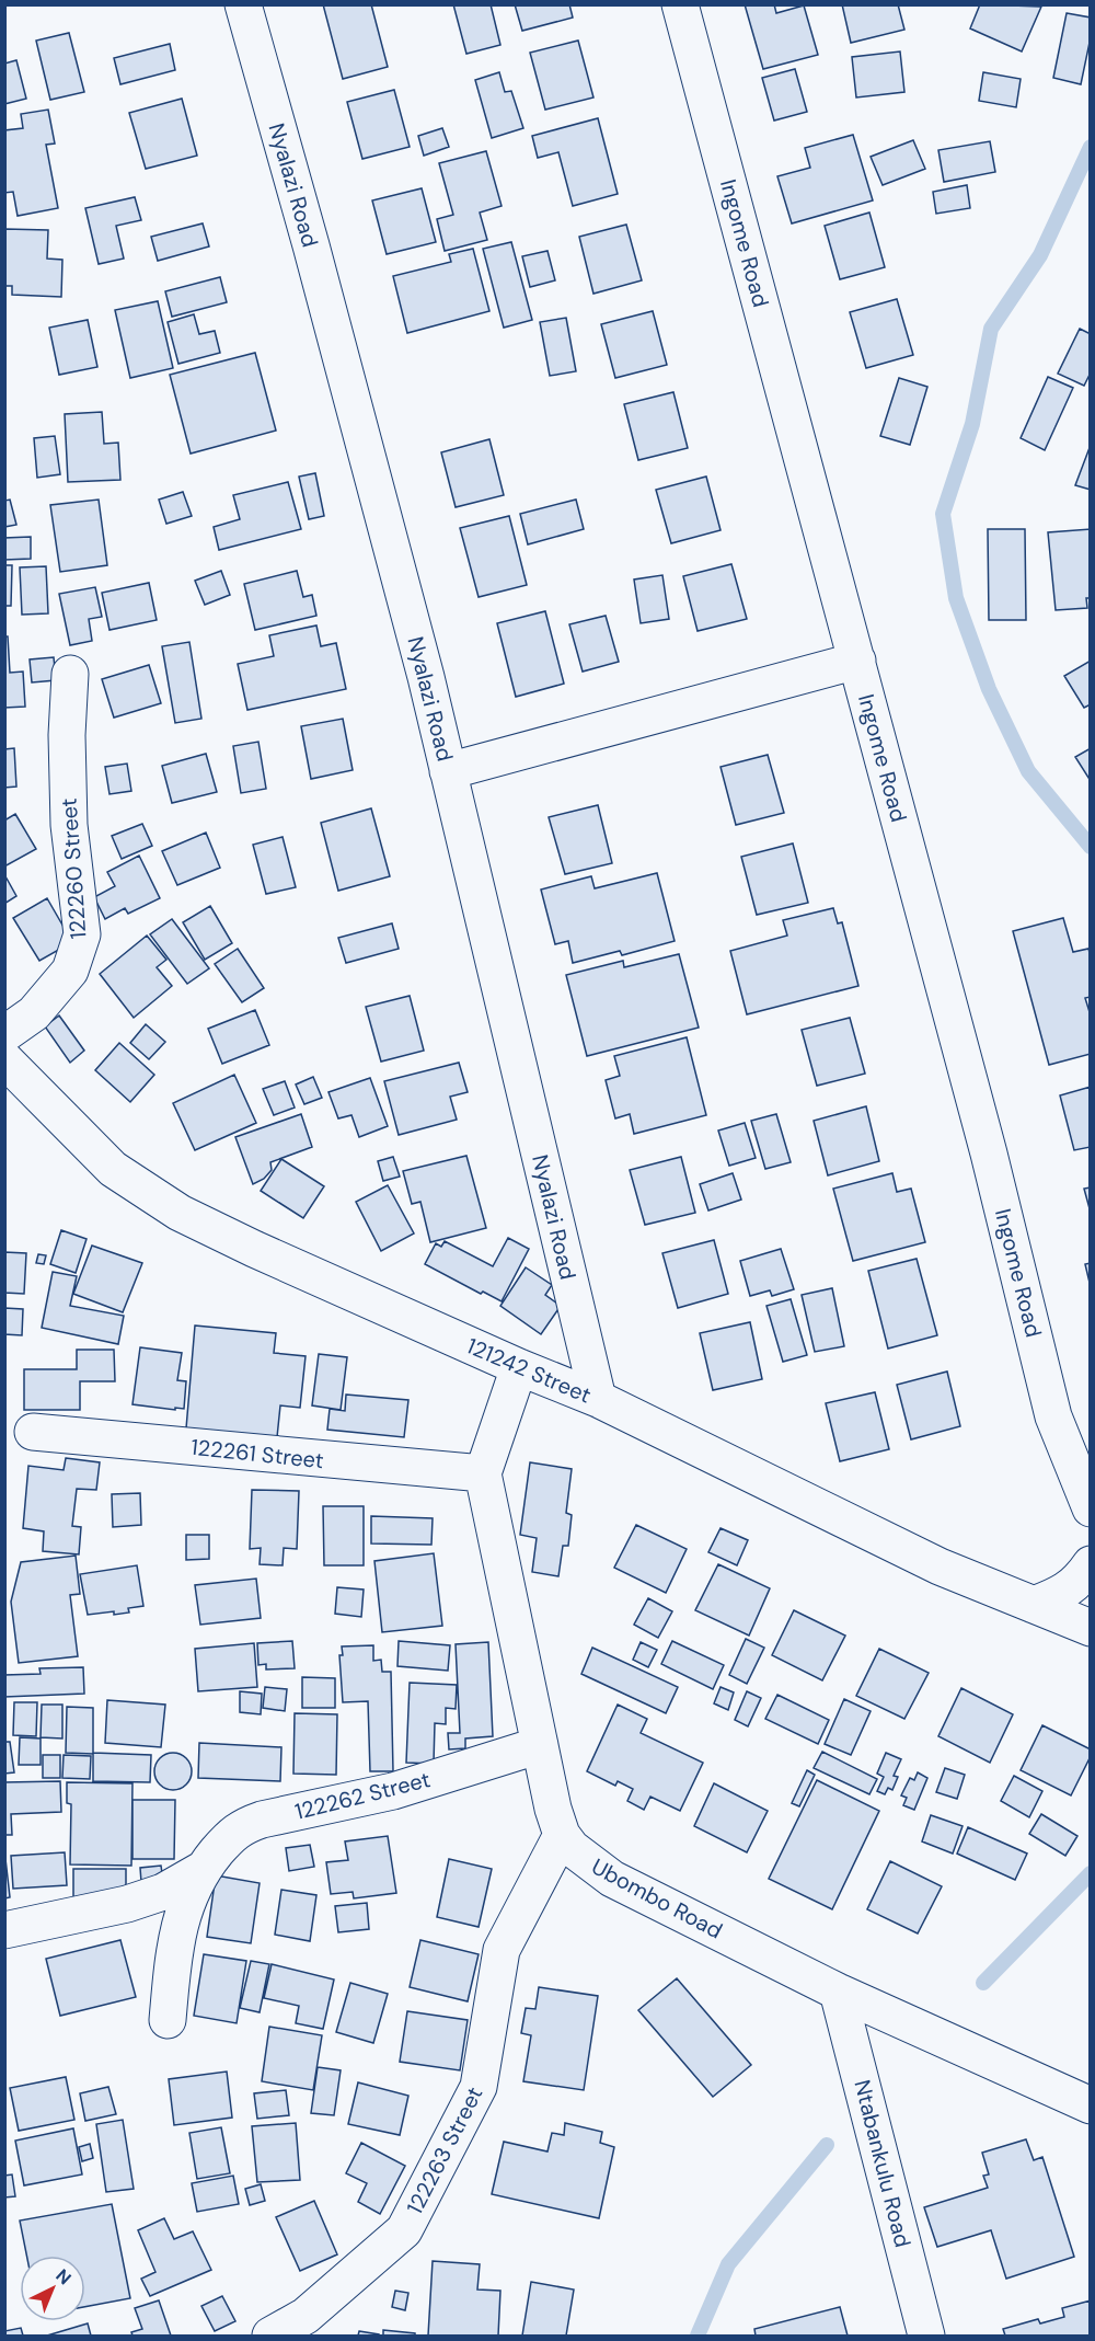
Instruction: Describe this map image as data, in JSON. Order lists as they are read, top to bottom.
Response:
{
  "streets": {
    "street": [
      "Nyalazi Road",
      "Ingome Road",
      "122260 Street",
      "121242 Street",
      "122261 Street",
      "122262 Street",
      "Ubombo Road",
      "122263 Street",
      "Ntabankulu Road"
    ]
  },
  "crossings": [
    ["Nyalazi Road", "121242 Street"],
    ["122261 Street", "Ubombo Road"],
    ["122262 Street", "Ubombo Road"],
    ["Ubombo Road", "122263 Street"],
    ["Ubombo Road", "Ntabankulu Road"]
  ],
  "north": "top right"
}
